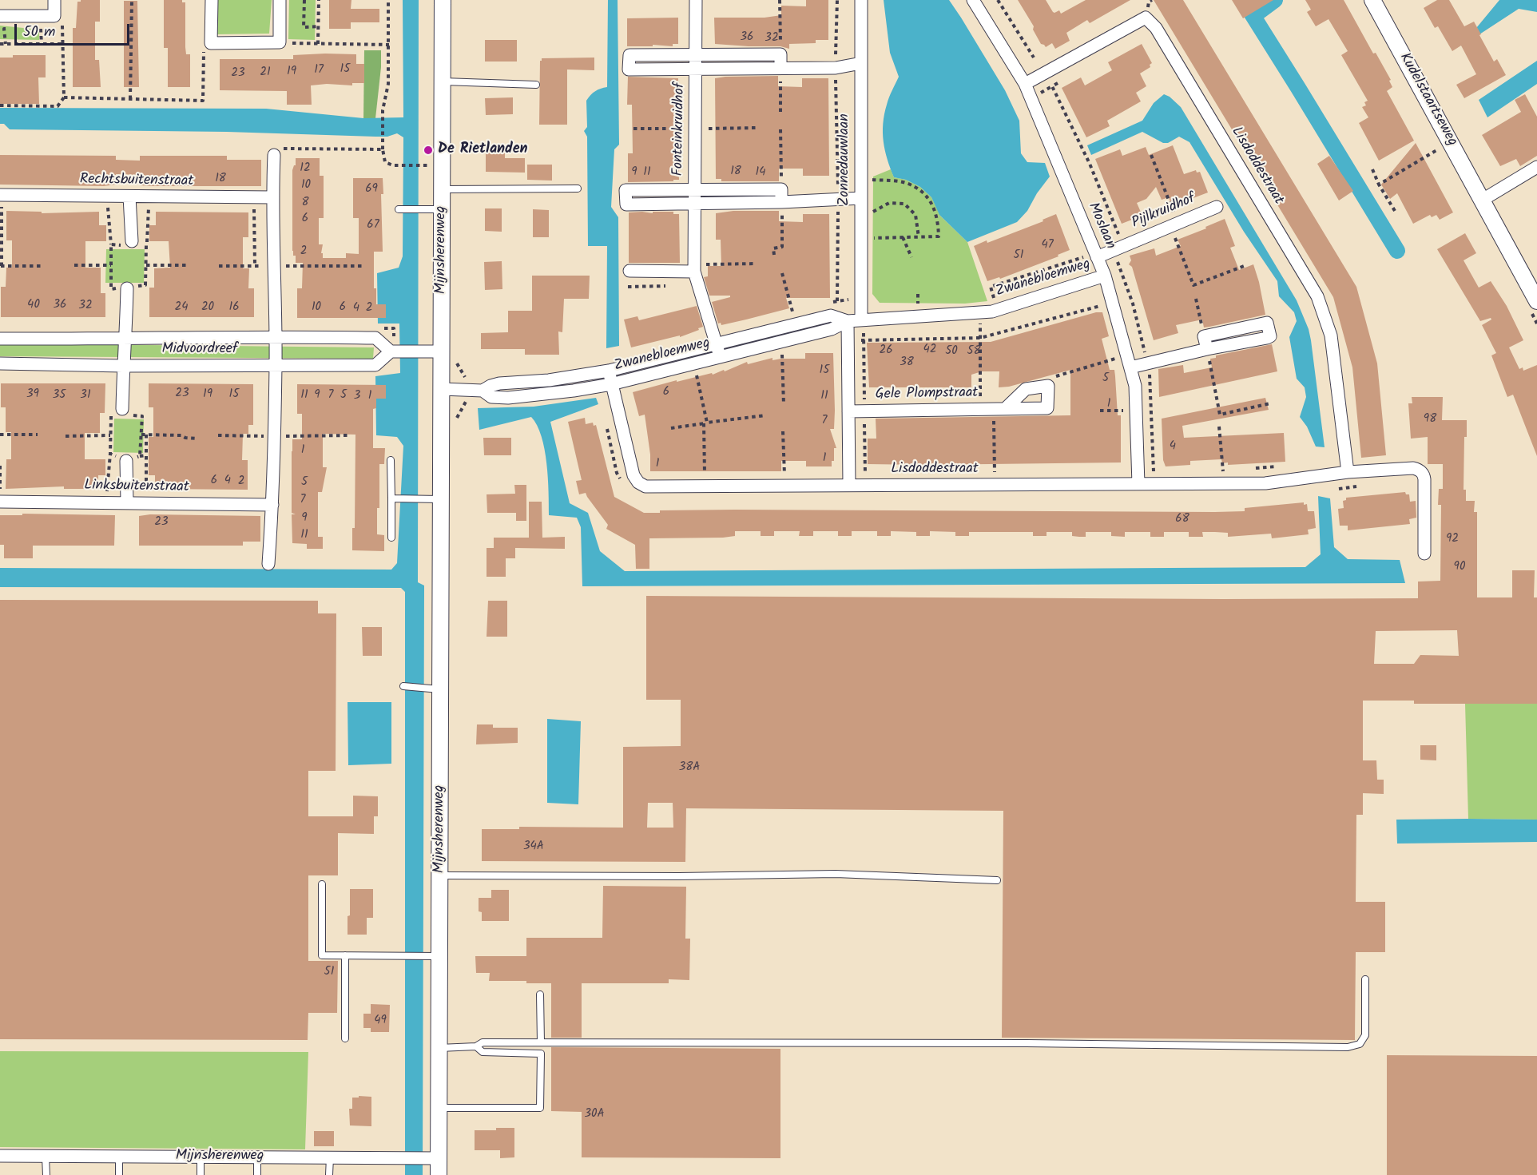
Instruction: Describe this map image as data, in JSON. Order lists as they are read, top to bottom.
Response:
{
  "streets": {
    "street": [
      "Kudelstaartseweg",
      "Fonteinkruidhof",
      "Zonnedauwlaan",
      "Lisdoddestraat",
      "Rechtsbuitenstraat",
      "Pijlkruidhof",
      "Moslaan",
      "Mijnsherenweg",
      "Zwanebloemweg",
      "Midvoordreef",
      "Gele Plompstraat",
      "Linksbuitenstraat"
    ]
  },
  "crossings": [
    ["Fonteinkruidhof", "Zonnedauwlaan"],
    ["Fonteinkruidhof", "Zwanebloemweg"],
    ["Zonnedauwlaan", "Zwanebloemweg"],
    ["Lisdoddestraat", "Moslaan"],
    ["Lisdoddestraat", "Zwanebloemweg"],
    ["Pijlkruidhof", "Moslaan"],
    ["Moslaan", "Zwanebloemweg"],
    ["Mijnsherenweg", "Zwanebloemweg"]
  ],
  "places": ["De Rietlanden"],
  "house_numbers": [
    "36",
    "32",
    "15",
    "17",
    "19",
    "21",
    "23",
    "12",
    "18",
    "9",
    "11",
    "14",
    "18",
    "10",
    "69",
    "8",
    "6",
    "67",
    "47",
    "2",
    "51",
    "40",
    "36",
    "32",
    "24",
    "20",
    "16",
    "10",
    "6",
    "4",
    "2",
    "42",
    "26",
    "50",
    "58",
    "38",
    "15",
    "5",
    "6",
    "23",
    "39",
    "19",
    "15",
    "35",
    "31",
    "11",
    "9",
    "7",
    "5",
    "3",
    "1",
    "11",
    "1",
    "98",
    "7",
    "4",
    "1",
    "1",
    "1",
    "6",
    "4",
    "2",
    "5",
    "7",
    "9",
    "68",
    "23",
    "11",
    "92",
    "90",
    "38A",
    "34A",
    "51",
    "49",
    "30A"
  ],
  "scale_bar": "50 m"
}
